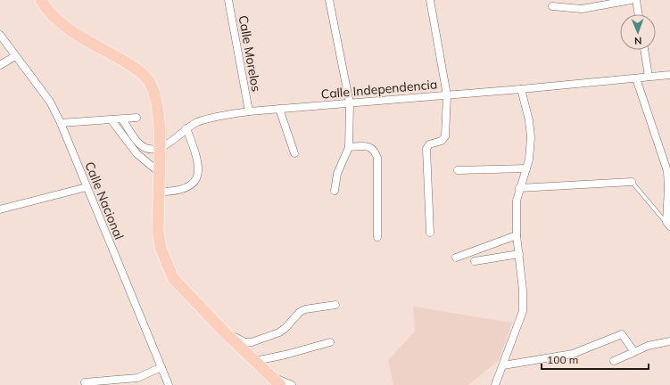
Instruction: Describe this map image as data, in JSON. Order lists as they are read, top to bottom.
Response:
{
  "streets": {
    "street": ["Calle Morelos", "Calle Independencia", "Calle Nacional"]
  },
  "crossings": [
    ["Calle Morelos", "Calle Independencia"]
  ],
  "scale_bar": "100 m",
  "north": "bottom"
}
